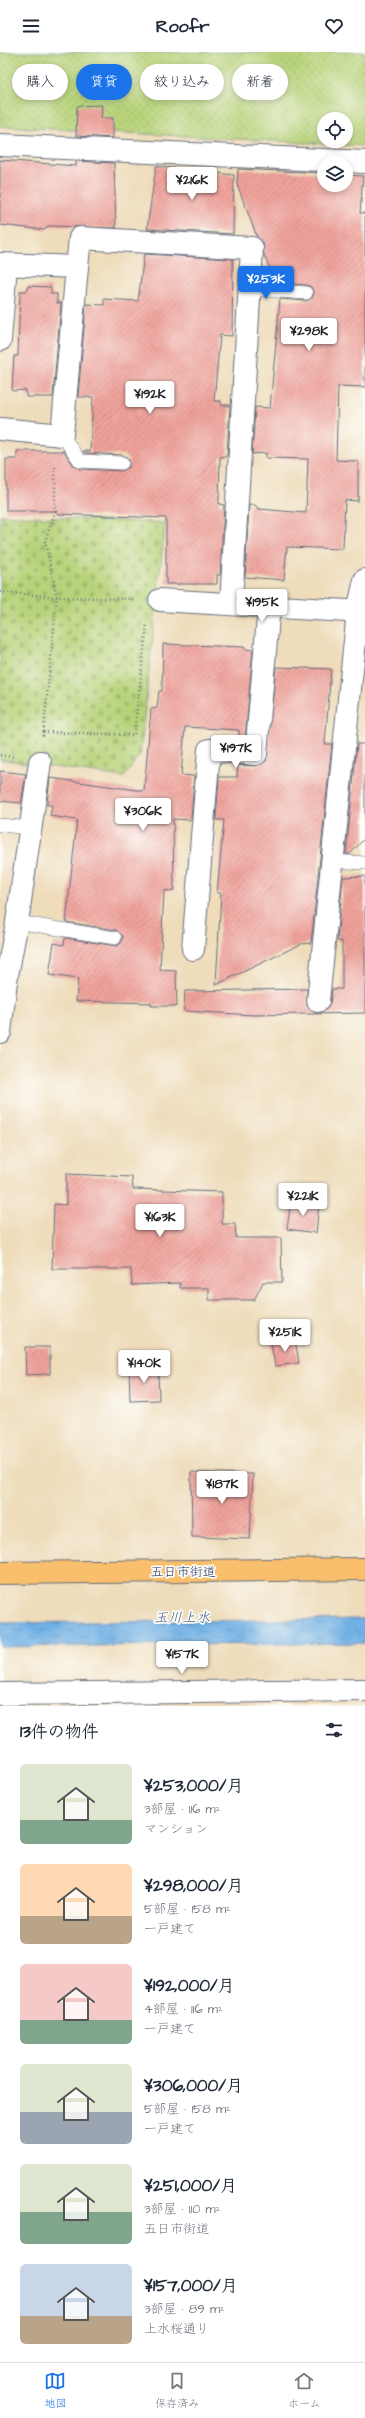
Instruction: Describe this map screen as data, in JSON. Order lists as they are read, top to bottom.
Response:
{
  "streets": {
    "main road": ["五日市街道"]
  },
  "water": ["玉川上水"],
  "page": {
    "header": "Roofr",
    "chip": [
      "購入",
      "賃貸",
      "絞り込み",
      "新着"
    ],
    "price": [
      "¥216K",
      "¥253K",
      "¥298K",
      "¥192K",
      "¥195K",
      "¥197K",
      "¥306K",
      "¥221K",
      "¥163K",
      "¥251K",
      "¥140K",
      "¥187K",
      "¥157K"
    ],
    "heading": "13件の物件",
    "list": [
      {
        "name": "¥253,000/月",
        "note": "3部屋 · 116 m² · マンション"
      },
      {
        "name": "¥298,000/月",
        "note": "5部屋 · 158 m² · 一戸建て"
      },
      {
        "name": "¥192,000/月",
        "note": "4部屋 · 116 m² · 一戸建て"
      },
      {
        "name": "¥306,000/月",
        "note": "5部屋 · 158 m² · 一戸建て"
      },
      {
        "name": "¥251,000/月",
        "note": "3部屋 · 110 m² · 五日市街道"
      },
      {
        "name": "¥157,000/月",
        "note": "3部屋 · 89 m² · 上水桜通り"
      }
    ],
    "tabs": ["地図", "保存済み", "ホーム"]
  }
}
